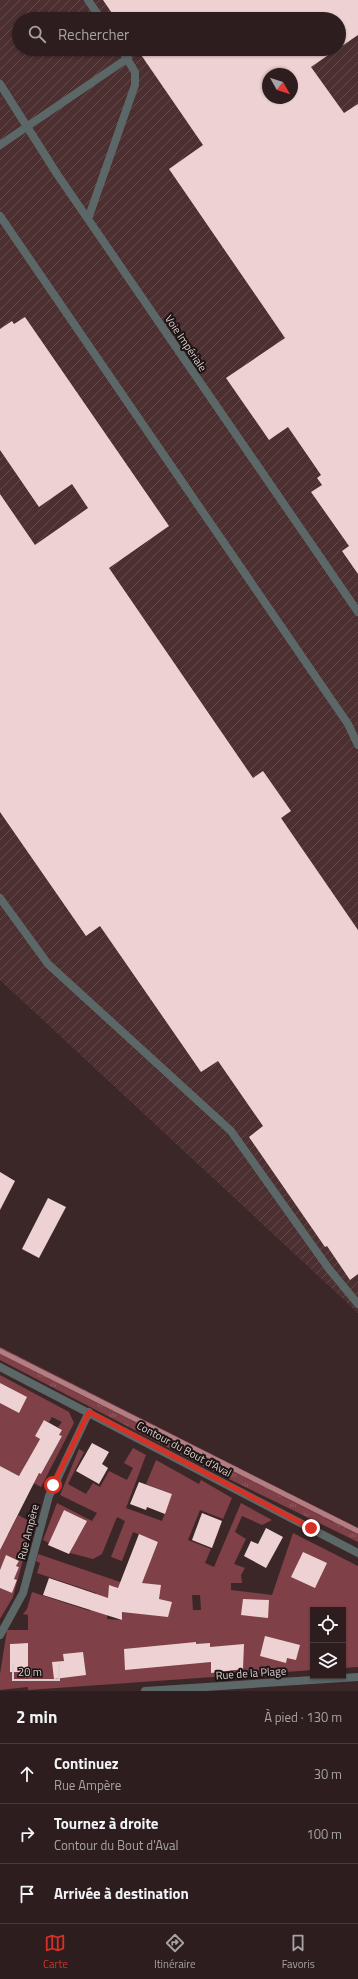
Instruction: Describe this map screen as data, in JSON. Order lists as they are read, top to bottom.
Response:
{
  "streets": {
    "street": [
      "Voie Impériale",
      "Contour du Bout d'Aval",
      "Rue Ampère",
      "Rue de la Plage"
    ]
  },
  "crossings": [
    ["Contour du Bout d'Aval", "Rue Ampère"]
  ],
  "scale_bar": "20 m",
  "north": "bottom right",
  "page": {
    "search": "Rechercher",
    "scale": "20 m",
    "heading": ["2 min", "À pied · 130 m"],
    "list": [
      ["Continuez", "Rue Ampère", "30 m"],
      ["Tournez à droite", "Contour du Bout d'Aval", "100 m"],
      "Arrivée à destination"
    ],
    "nav": ["Carte", "Itinéraire", "Favoris"]
  }
}
